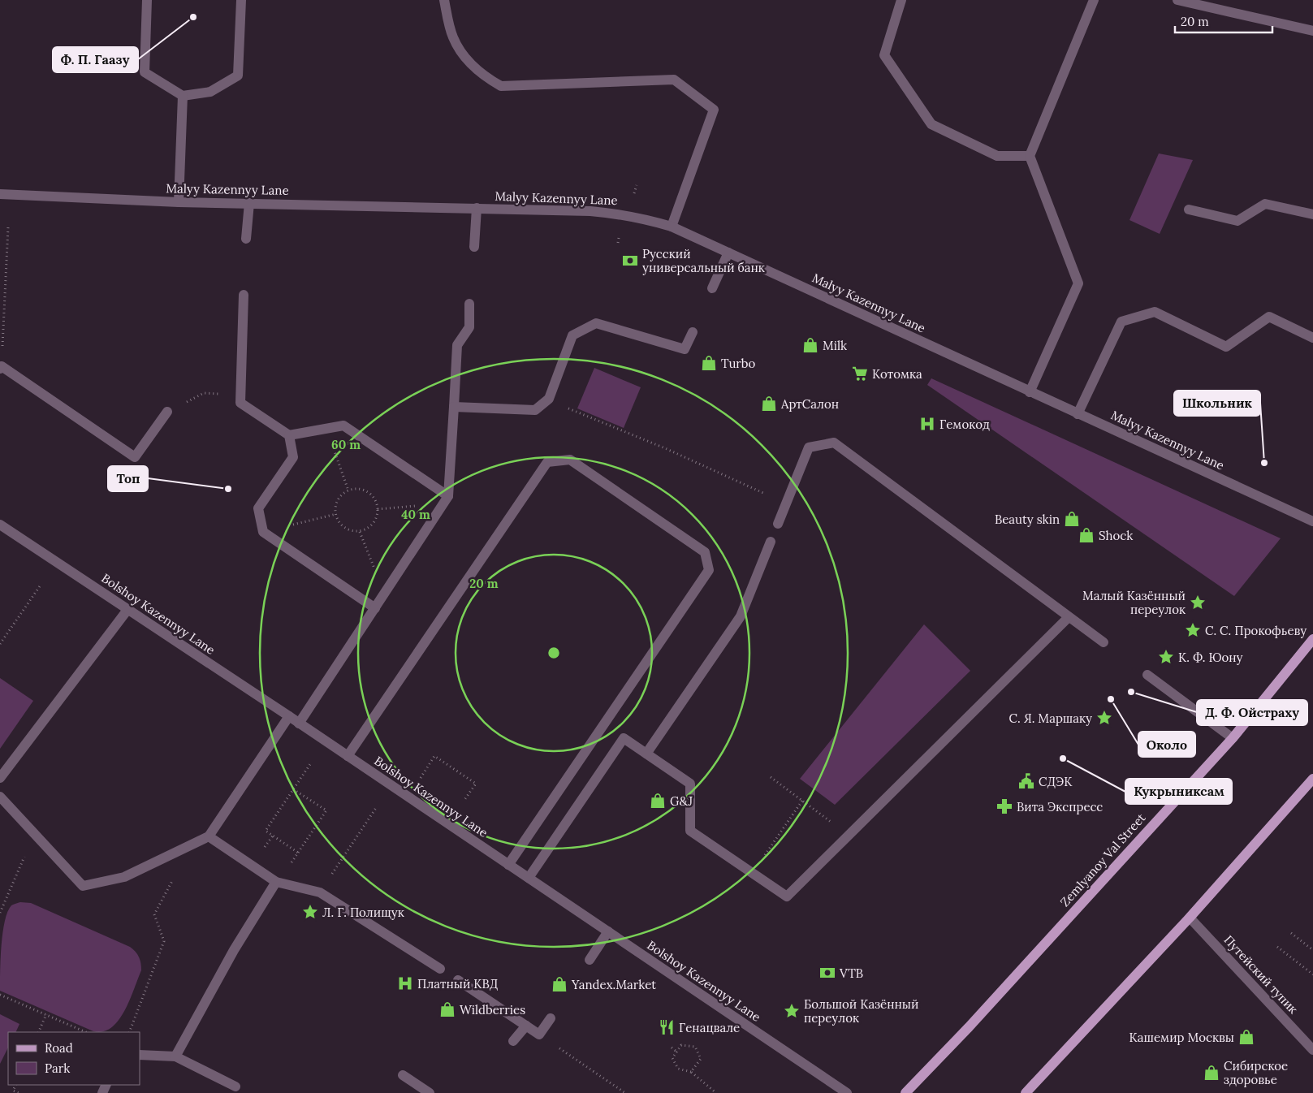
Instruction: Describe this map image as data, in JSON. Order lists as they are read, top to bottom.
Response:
{
  "streets": {
    "main road": ["Zemlyanoy Val Street"],
    "street": ["Malyy Kazennyy Lane", "Bolshoy Kazennyy Lane", "Путейский тупик"]
  },
  "places": {
    "other": [
      "Ф. П. Гаазу",
      "Школьник",
      "Топ",
      "Д. Ф. Ойстраху",
      "Около",
      "Кукрыниксам"
    ],
    "bank": ["Русский универсальный банк", "VTB"],
    "shop": [
      "Milk",
      "Turbo",
      "АртСалон",
      "Beauty skin",
      "Shock",
      "G&J",
      "Yandex.Market",
      "Wildberries",
      "Кашемир Москвы",
      "Сибирское здоровье"
    ],
    "supermarket": ["Котомка"],
    "hospital": ["Гемокод", "Платный КВД"],
    "place": [
      "Малый Казённый переулок",
      "С. С. Прокофьеву",
      "К. Ф. Юону",
      "С. Я. Маршаку",
      "Л. Г. Полищук",
      "Большой Казённый переулок"
    ],
    "public building": ["СДЭК"],
    "pharmacy": ["Вита Экспресс"],
    "restaurant": ["Генацвале"]
  },
  "legend": ["Road", "Park"],
  "scale_bar": "20 m",
  "rings": ["60 m", "40 m", "20 m"]
}
